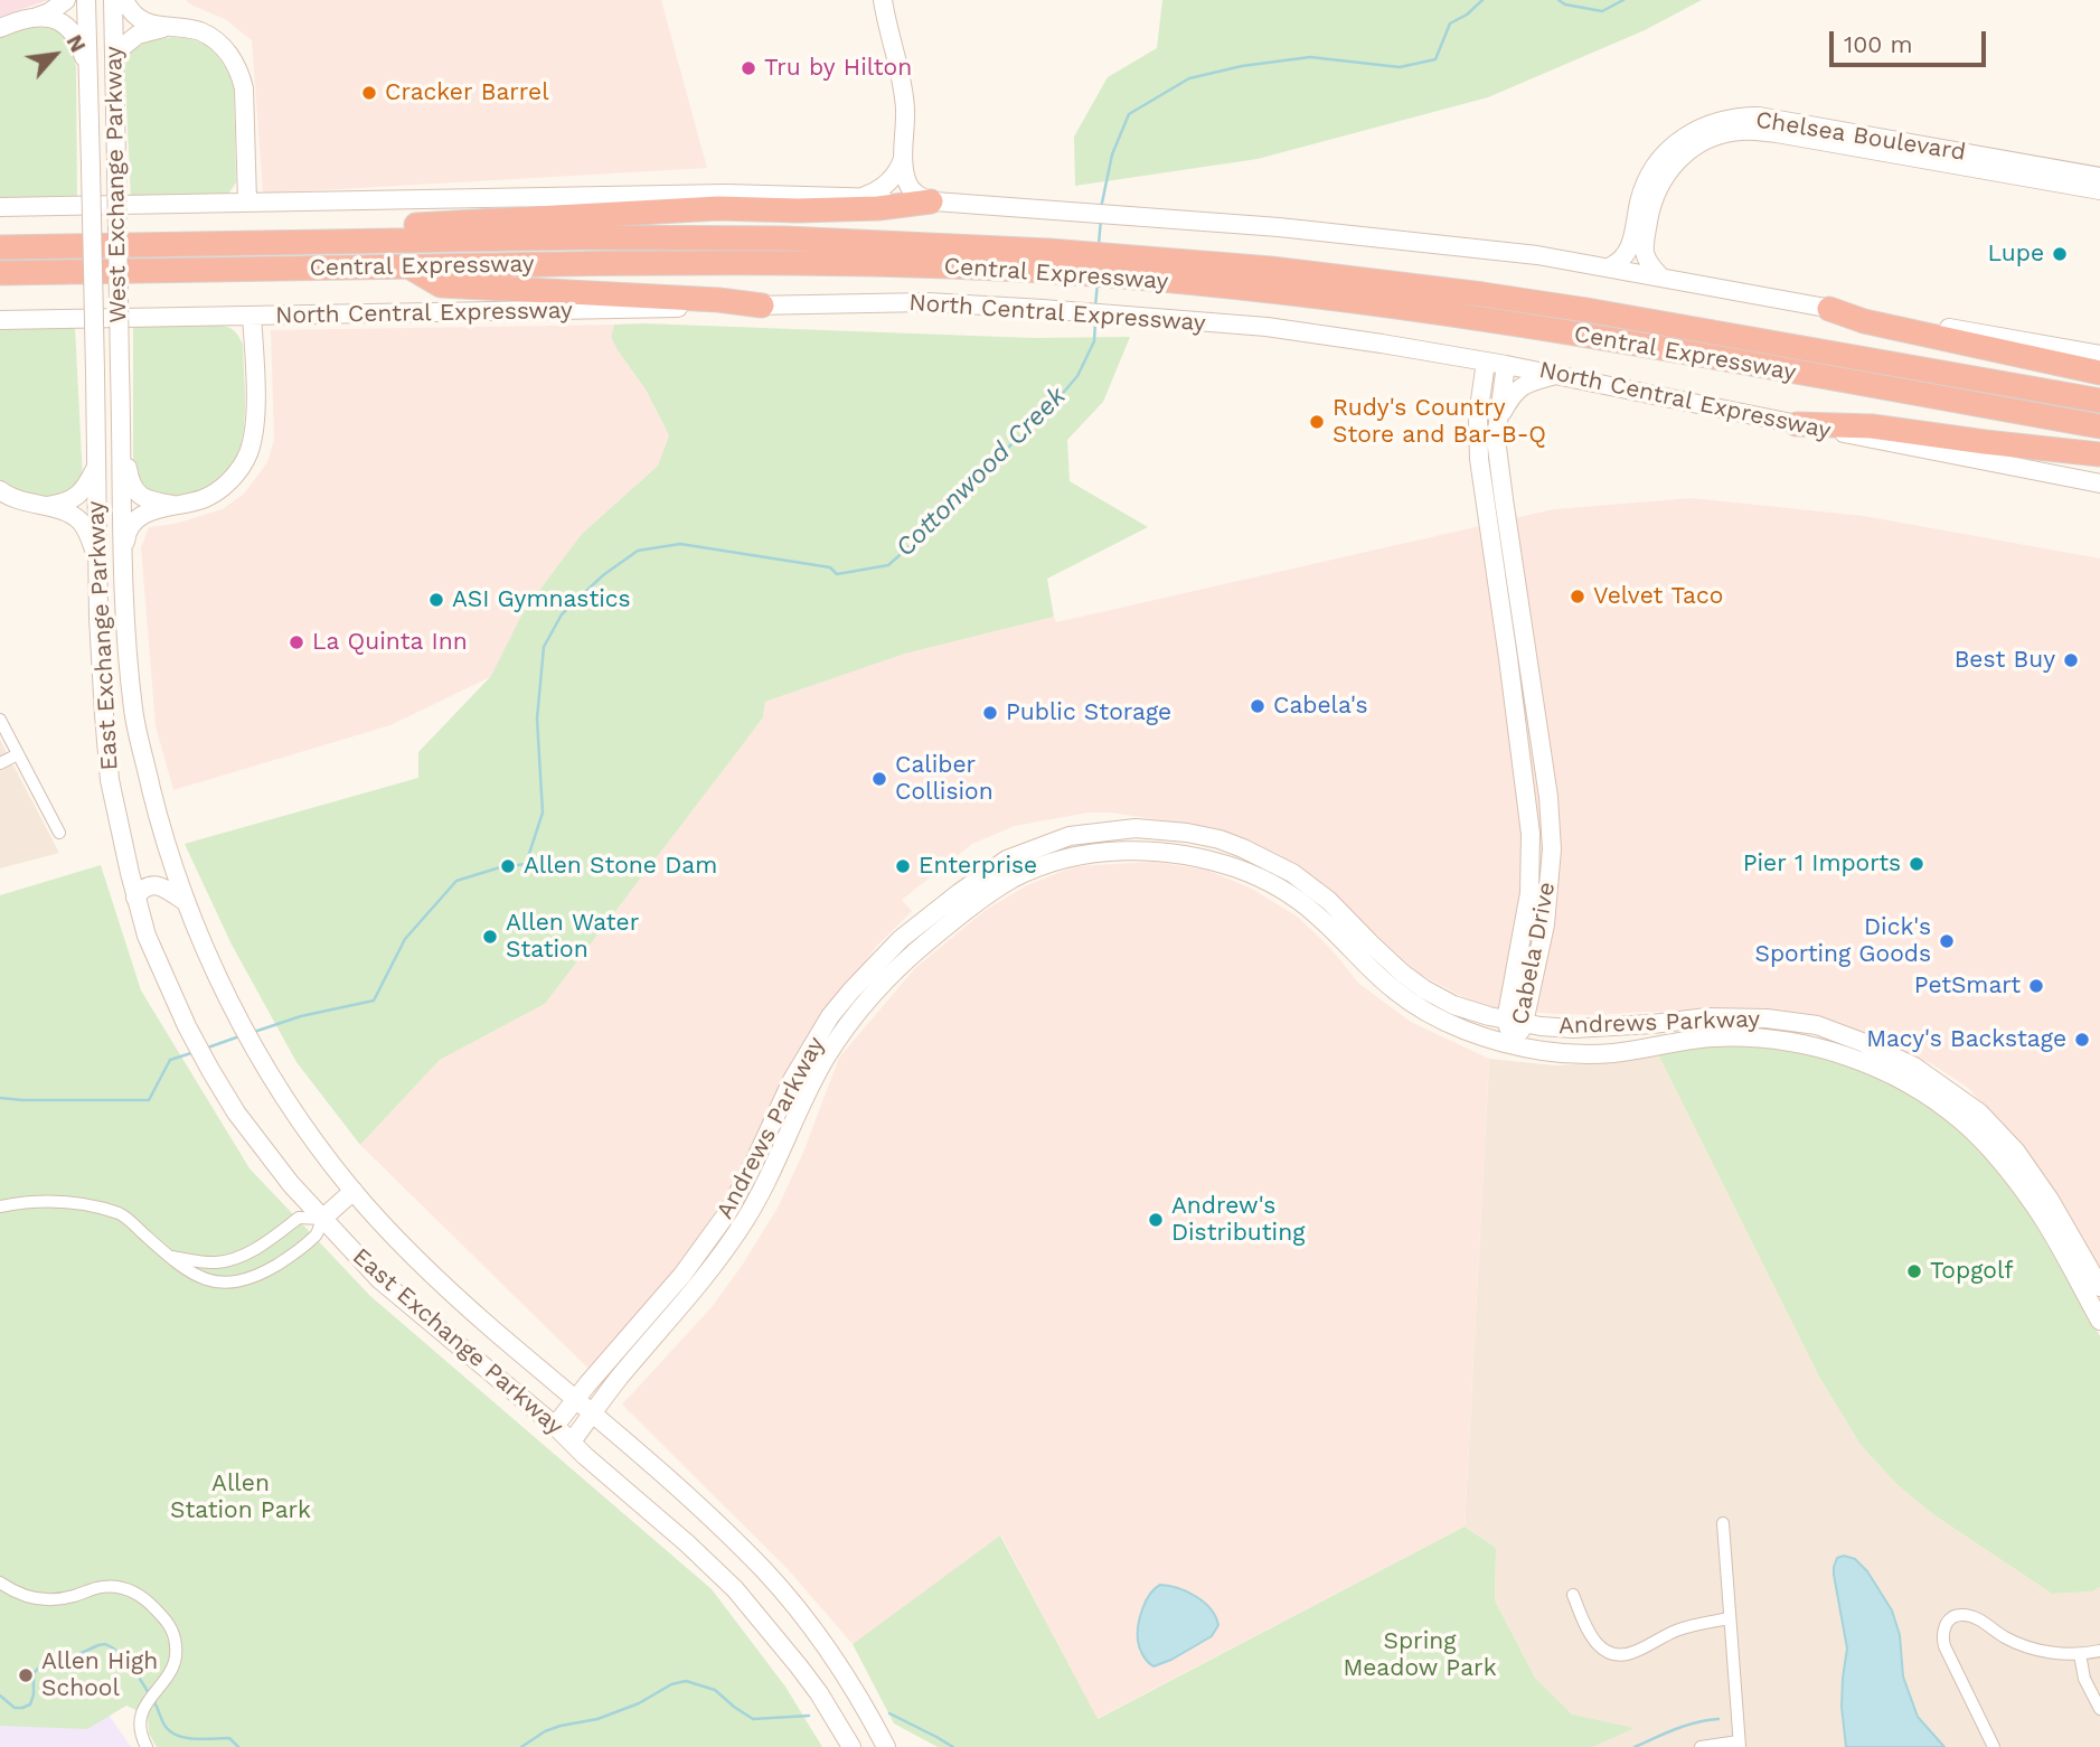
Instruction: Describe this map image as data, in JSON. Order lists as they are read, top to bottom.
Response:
{
  "streets": {
    "highway": ["Central Expressway"],
    "main road": [
      "Chelsea Boulevard",
      "West Exchange Parkway",
      "North Central Expressway",
      "East Exchange Parkway",
      "Cabela Drive",
      "Andrews Parkway"
    ]
  },
  "crossings": [
    ["West Exchange Parkway", "East Exchange Parkway"],
    ["North Central Expressway", "Cabela Drive"],
    ["East Exchange Parkway", "Andrews Parkway"],
    ["Cabela Drive", "Andrews Parkway"]
  ],
  "water": ["Cottonwood Creek"],
  "parks": ["Allen Station Park", "Spring Meadow Park"],
  "places": [
    "Tru by Hilton",
    "Cracker Barrel",
    "Lupe",
    "Rudy's Country Store and Bar-B-Q",
    "Velvet Taco",
    "ASI Gymnastics",
    "La Quinta Inn",
    "Best Buy",
    "Cabela's",
    "Public Storage",
    "Caliber Collision",
    "Pier 1 Imports",
    "Allen Stone Dam",
    "Enterprise",
    "Allen Water Station",
    "Dick's Sporting Goods",
    "PetSmart",
    "Macy's Backstage",
    "Andrew's Distributing",
    "Topgolf",
    "Allen High School"
  ],
  "scale_bar": "100 m",
  "north": "top right"
}
